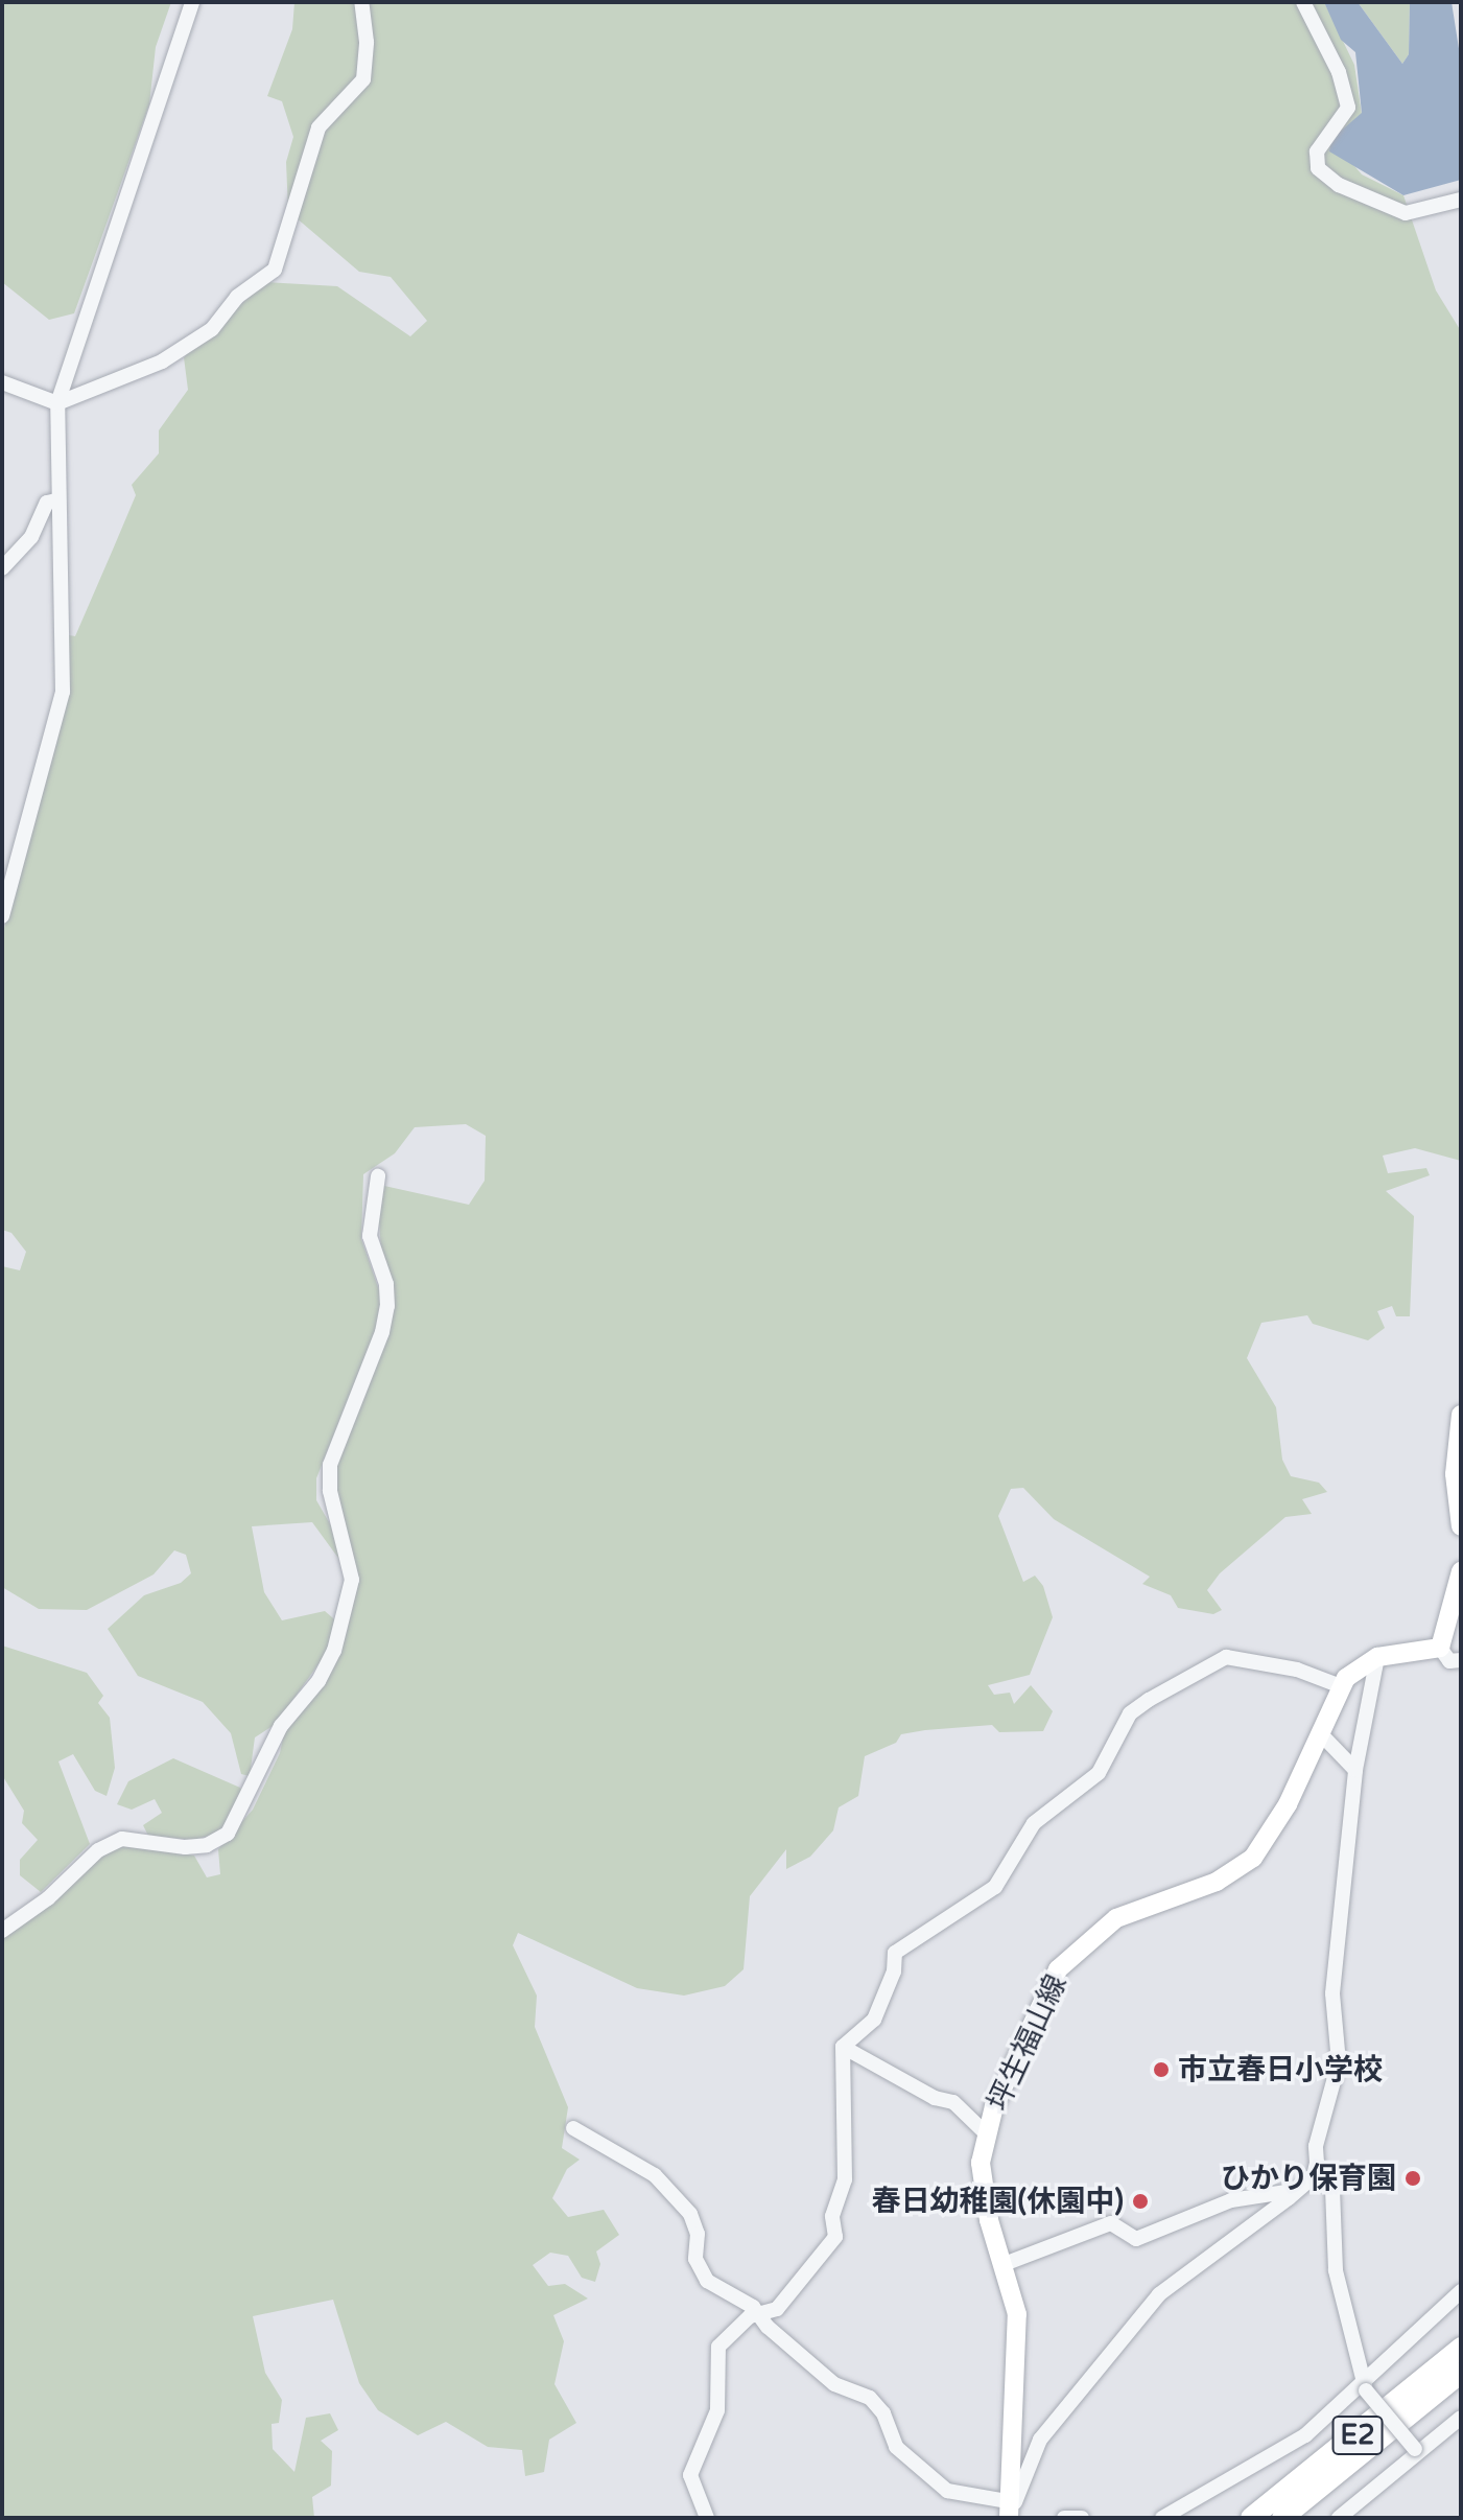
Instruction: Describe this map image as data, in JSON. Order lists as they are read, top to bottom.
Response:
{
  "streets": {
    "highway": ["E2"],
    "main road": ["坪生福山線"]
  },
  "places": ["市立春日小学校", "ひかり保育園", "春日幼稚園(休園中)"]
}
